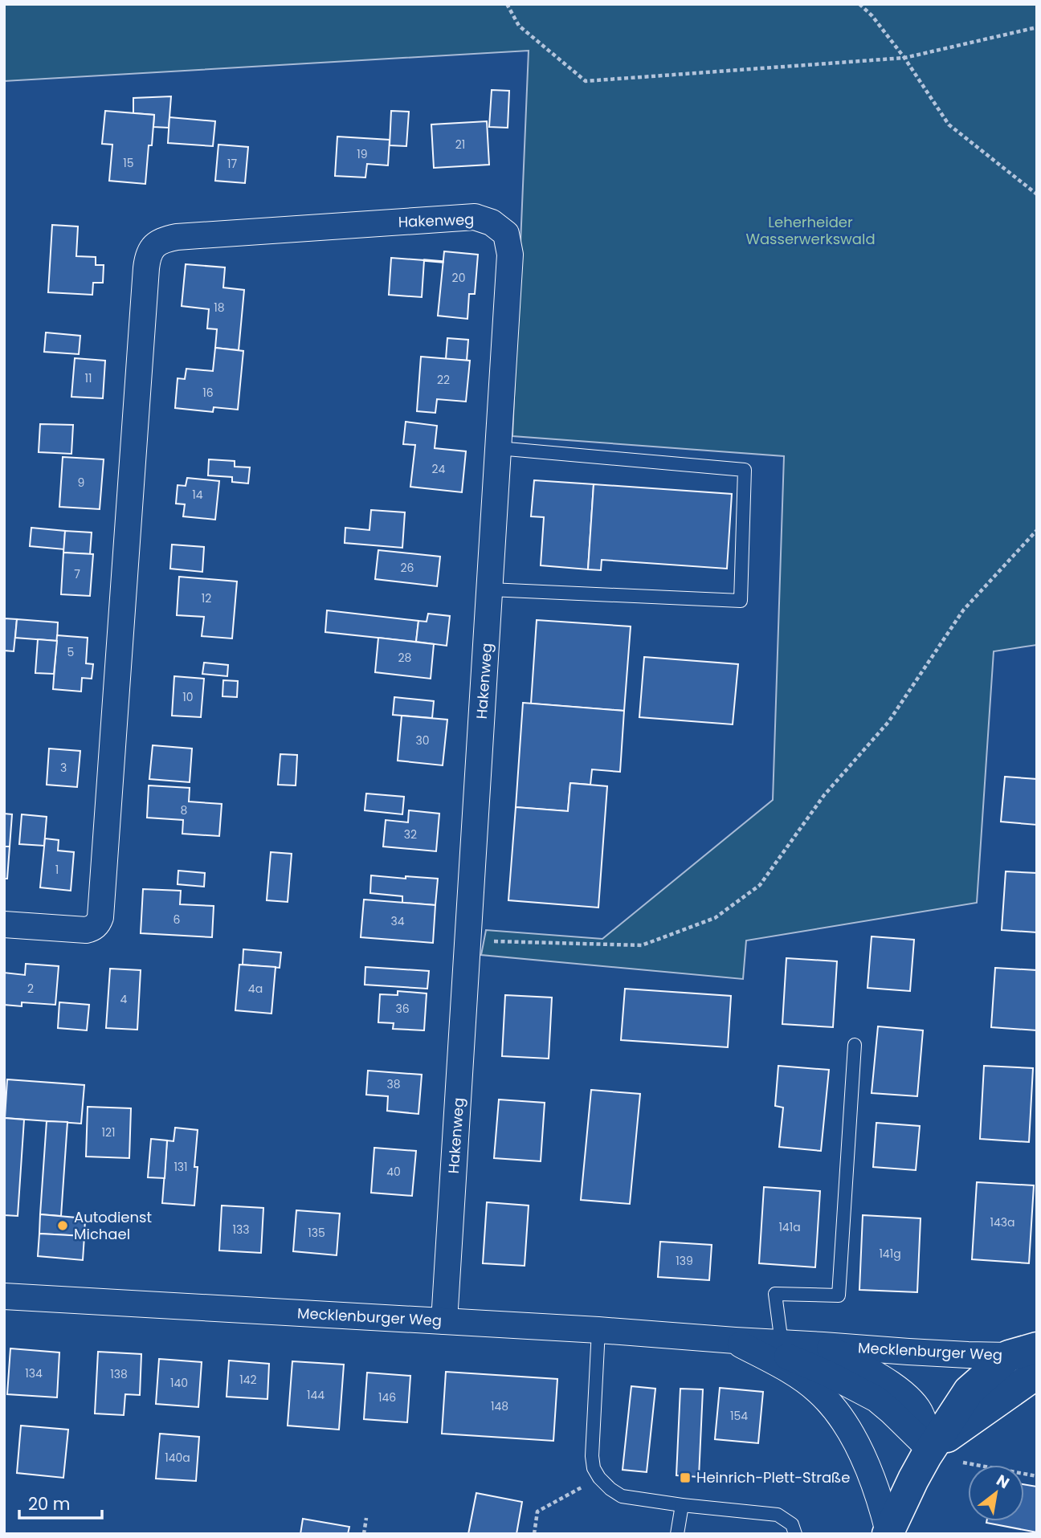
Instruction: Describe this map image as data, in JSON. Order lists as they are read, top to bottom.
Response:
{
  "streets": {
    "street": ["Hakenweg", "Mecklenburger Weg"]
  },
  "crossings": [
    ["Hakenweg", "Mecklenburger Weg"]
  ],
  "parks": ["Leherheider Wasserwerkswald"],
  "places": {
    "other": ["Autodienst Michael"],
    "transit": ["Heinrich-Plett-Straße"]
  },
  "house_numbers": [
    "21",
    "19",
    "15",
    "17",
    "20",
    "18",
    "11",
    "22",
    "16",
    "24",
    "9",
    "14",
    "26",
    "7",
    "12",
    "5",
    "28",
    "10",
    "30",
    "3",
    "8",
    "32",
    "1",
    "6",
    "34",
    "2",
    "4a",
    "4",
    "36",
    "38",
    "121",
    "131",
    "40",
    "143a",
    "141a",
    "133",
    "135",
    "141g",
    "139",
    "134",
    "138",
    "142",
    "140",
    "144",
    "146",
    "148",
    "154",
    "140a"
  ],
  "scale_bar": "20 m",
  "north": "top right"
}
